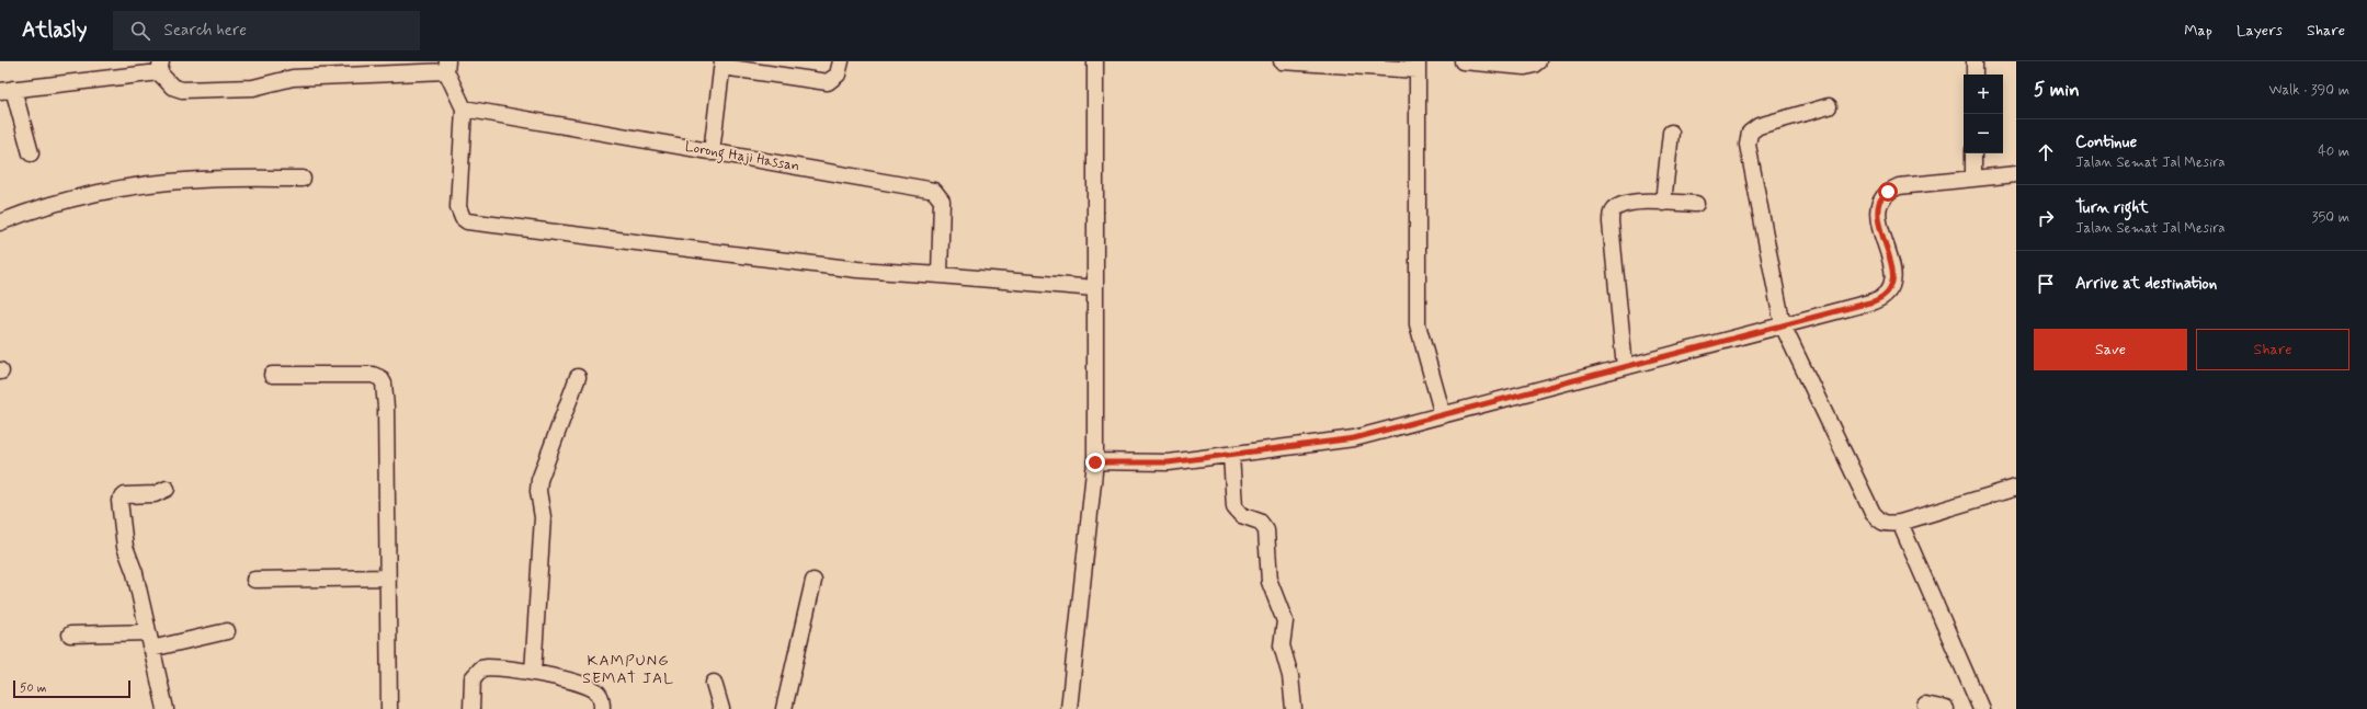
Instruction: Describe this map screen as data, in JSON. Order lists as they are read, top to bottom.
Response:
{
  "streets": {
    "street": ["Lorong Haji Hassan"]
  },
  "districts": ["KAMPUNG SEMAT JAL"],
  "scale_bar": "50 m",
  "page": {
    "header": "Atlasly",
    "search": "Search here",
    "nav": ["Map", "Layers", "Share"],
    "heading": ["5 min", "Walk · 390 m"],
    "map_buttons": ["+", "−"],
    "list": [
      ["Continue", "Jalan Semat Jal Mesira", "40 m"],
      ["Turn right", "Jalan Semat Jal Mesira", "350 m"],
      "Arrive at destination"
    ],
    "buttons": ["Save", "Share"],
    "scale": "50 m"
  }
}
